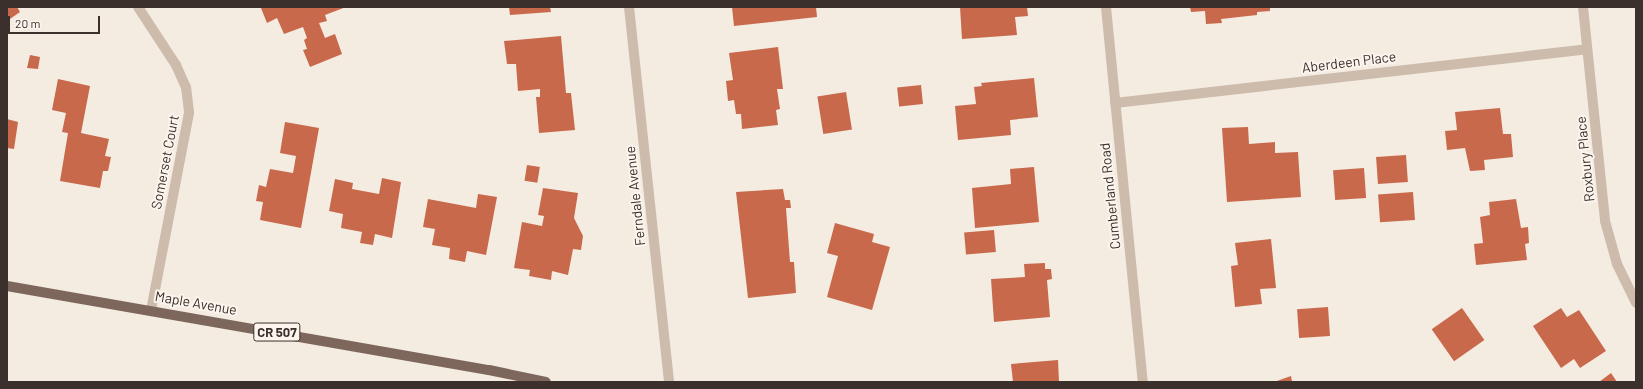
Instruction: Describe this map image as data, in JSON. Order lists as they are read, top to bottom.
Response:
{
  "streets": {
    "main road": ["Maple Avenue", "CR 507"],
    "street": [
      "Aberdeen Place",
      "Roxbury Place",
      "Somerset Court",
      "Ferndale Avenue",
      "Cumberland Road"
    ]
  },
  "crossings": [
    ["Aberdeen Place", "Roxbury Place"],
    ["Aberdeen Place", "Cumberland Road"],
    ["Somerset Court", "Maple Avenue"]
  ],
  "scale_bar": "20 m"
}
